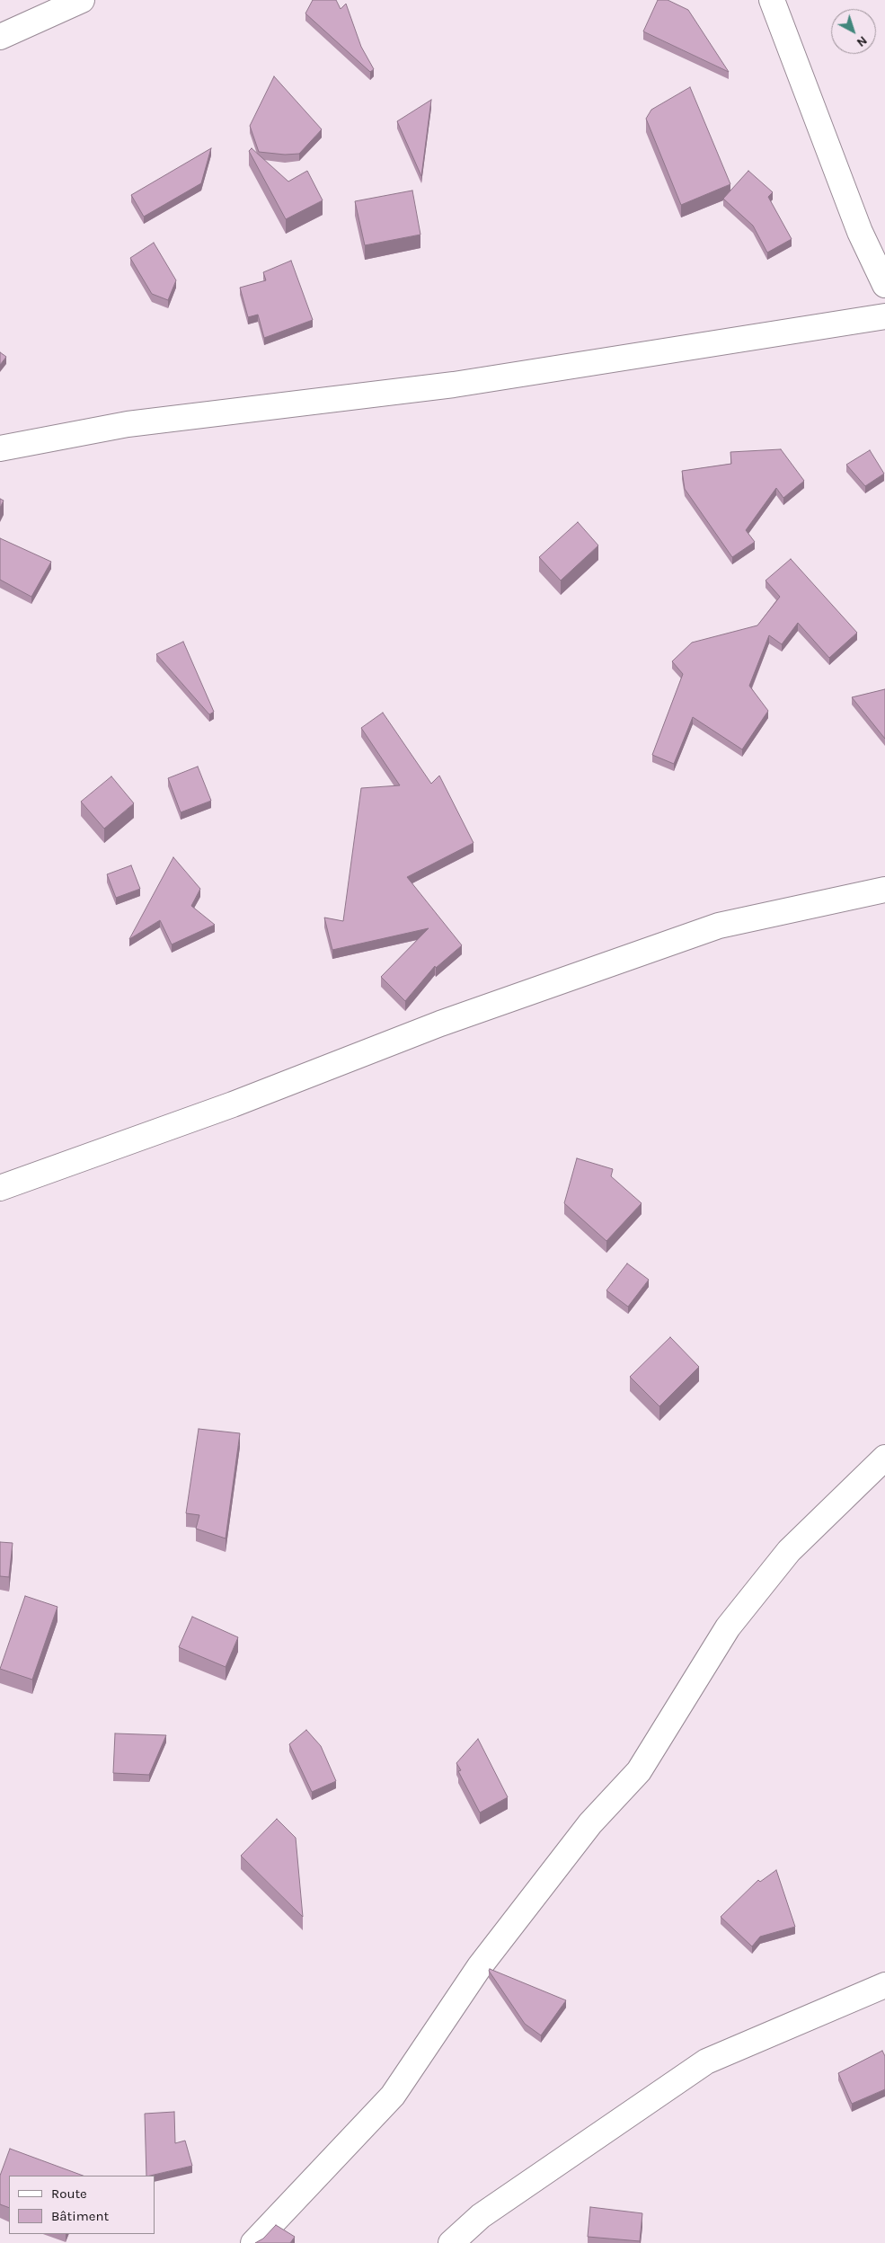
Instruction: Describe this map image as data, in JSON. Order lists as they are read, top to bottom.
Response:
{
  "legend": ["Route", "Bâtiment"],
  "north": "bottom right"
}
